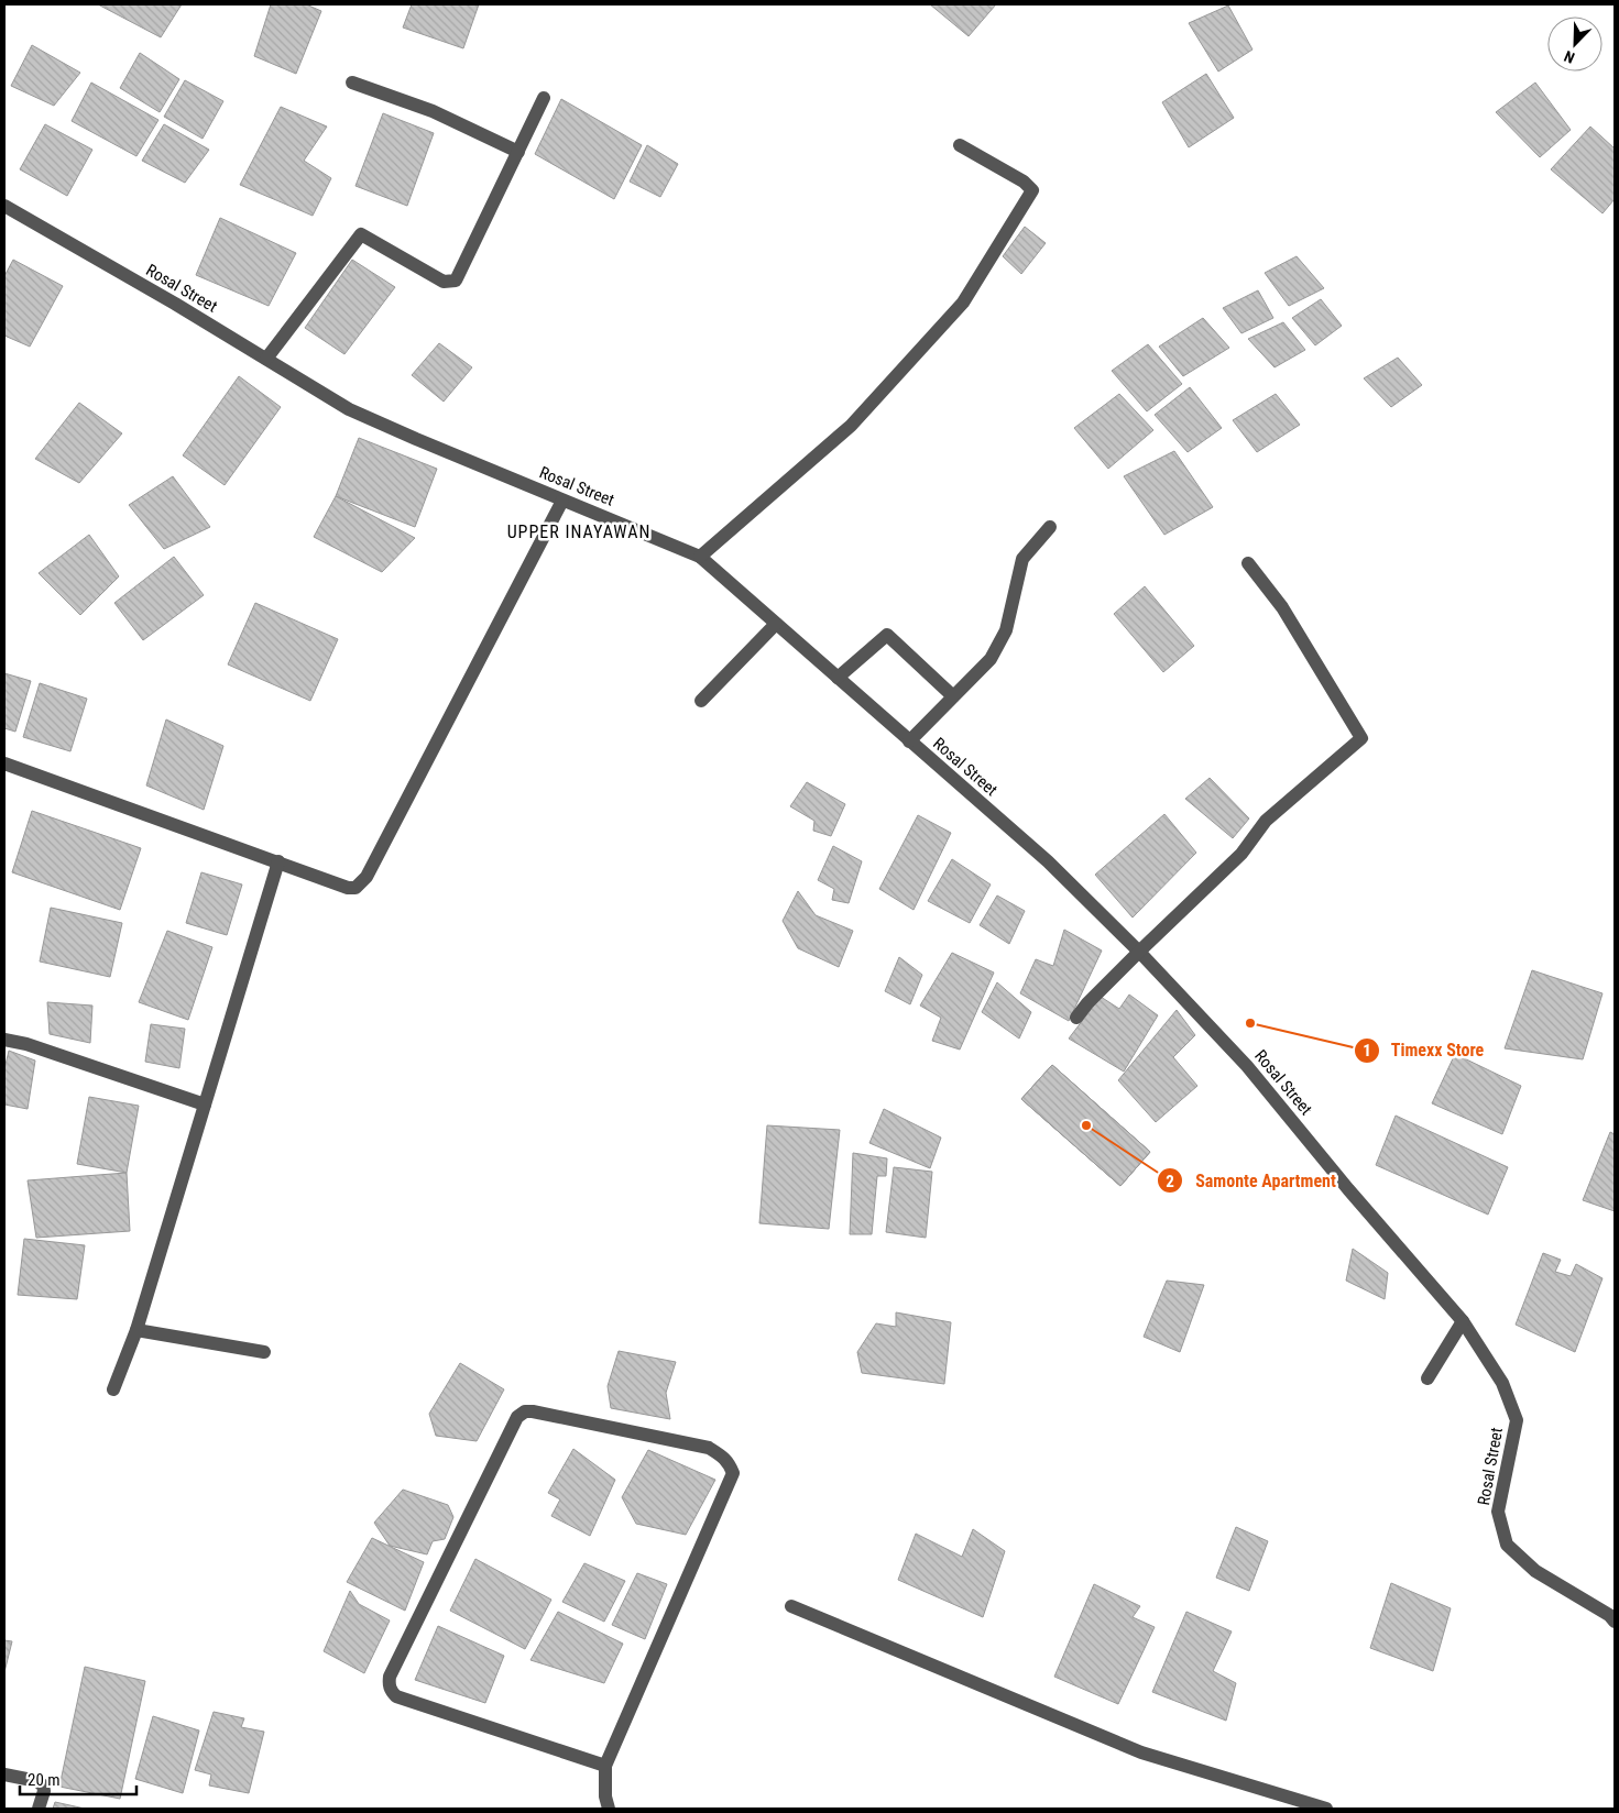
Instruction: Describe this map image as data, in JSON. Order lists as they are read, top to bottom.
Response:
{
  "streets": {
    "street": ["Rosal Street"]
  },
  "districts": ["UPPER INAYAWAN"],
  "places": ["Timexx Store", "Samonte Apartment"],
  "scale_bar": "20 m",
  "north": "bottom left"
}
